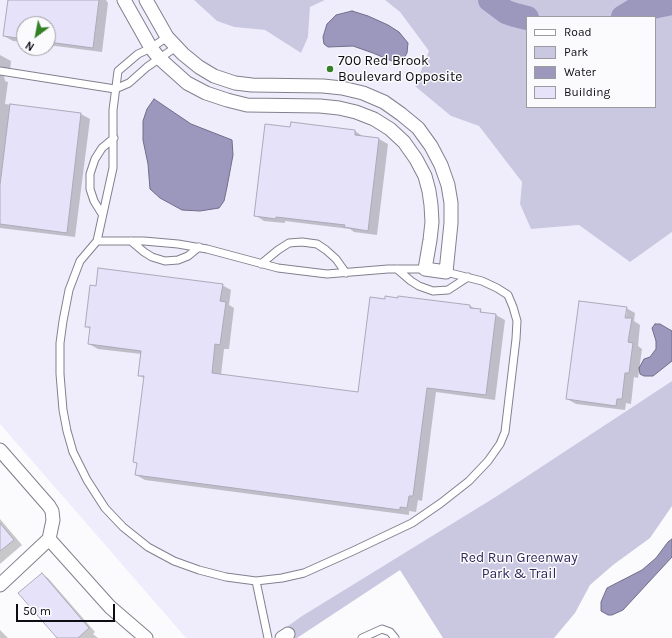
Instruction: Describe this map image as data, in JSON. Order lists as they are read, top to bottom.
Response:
{
  "parks": ["Red Run Greenway Park & Trail"],
  "places": ["700 Red Brook Boulevard Opposite"],
  "legend": [
    "Road",
    "Park",
    "Water",
    "Building"
  ],
  "scale_bar": "50 m",
  "north": "bottom left"
}
